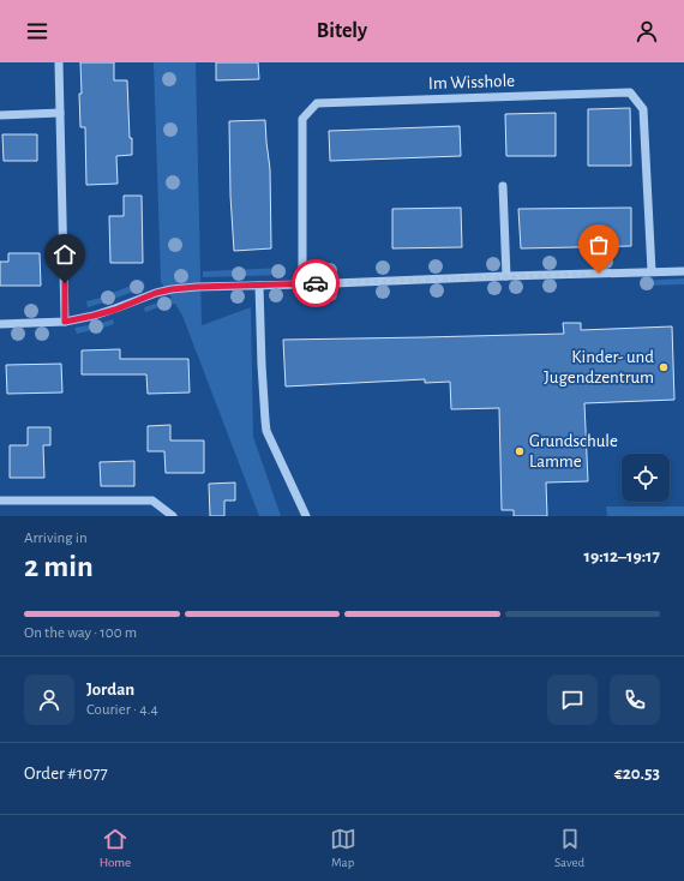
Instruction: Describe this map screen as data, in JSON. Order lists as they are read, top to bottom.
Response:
{
  "streets": {
    "street": ["Im Wisshole"]
  },
  "places": ["Kinder- und Jugendzentrum", "Grundschule Lamme"],
  "page": {
    "header": "Bitely",
    "heading": ["2 min", "Arriving in", "19:12–19:17"],
    "panel": [
      "Jordan",
      "Courier · 4.4",
      "Order #1077",
      "€20.53"
    ],
    "bar": "On the way · 100 m",
    "tabs": ["Home", "Map", "Saved"]
  }
}
